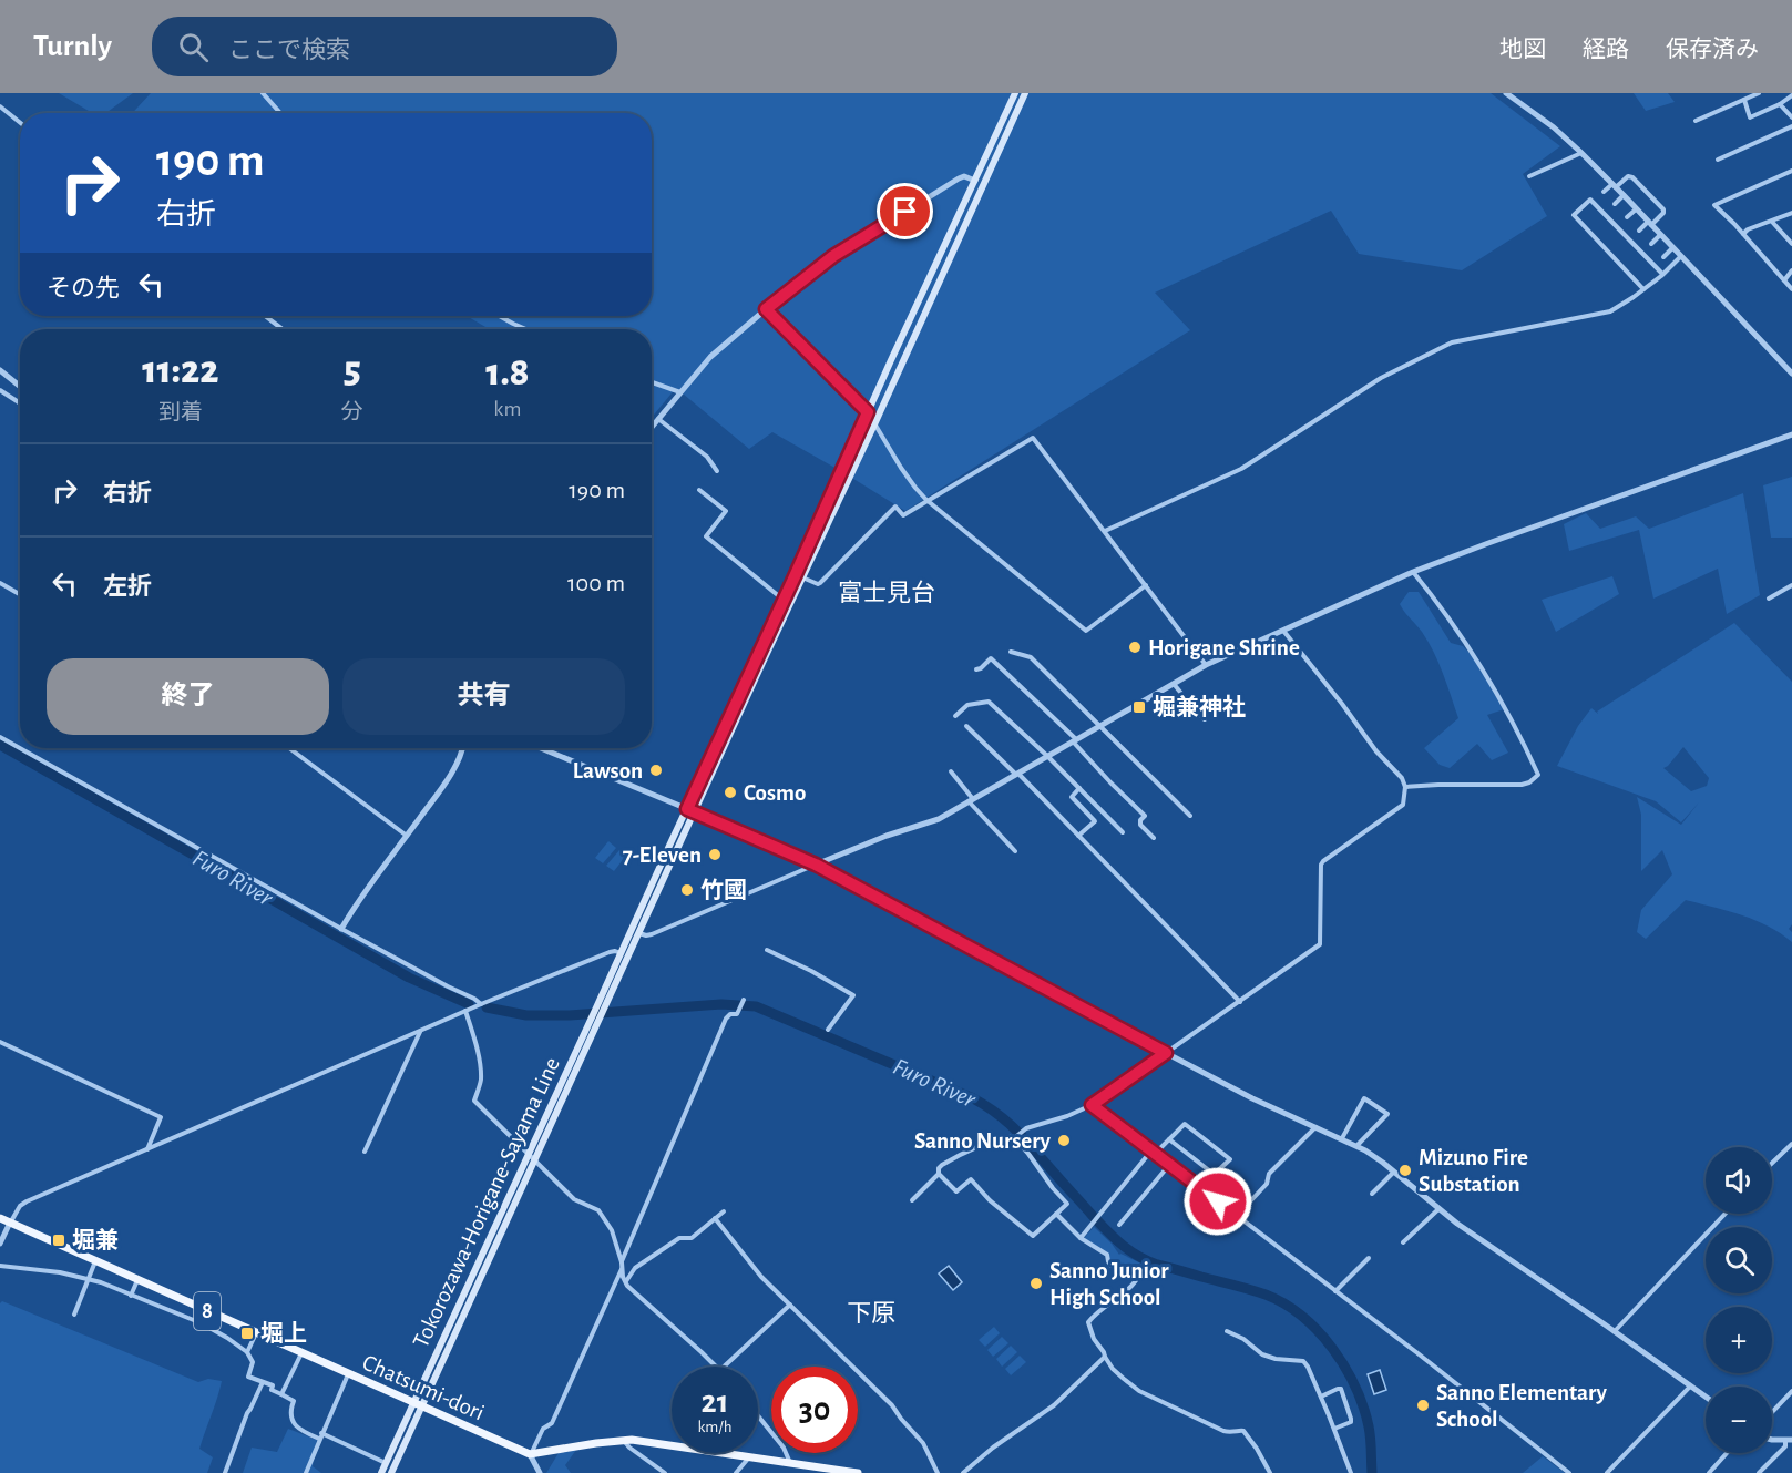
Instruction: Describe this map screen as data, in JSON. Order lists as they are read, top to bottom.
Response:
{
  "streets": {
    "main road": ["Tokorozawa-Horigane-Sayama Line", "8", "Chatsumi-dori"]
  },
  "crossings": [
    ["Tokorozawa-Horigane-Sayama Line", "Chatsumi-dori"]
  ],
  "districts": ["富士見台", "下原"],
  "water": ["Furo River"],
  "places": {
    "other": [
      "Horigane Shrine",
      "Lawson",
      "Cosmo",
      "7-Eleven",
      "竹國",
      "Sanno Nursery",
      "Mizuno Fire Substation",
      "Sanno Junior High School",
      "Sanno Elementary School"
    ],
    "transit": ["堀兼神社", "堀兼", "堀上"]
  },
  "page": {
    "header": "Turnly",
    "search": "ここで検索",
    "nav": ["地図", "経路", "保存済み"],
    "turn": ["190 m", "右折"],
    "then": "その先",
    "eta": [
      "11:22",
      "到着",
      "5",
      "分",
      "1.8",
      "km"
    ],
    "list": [
      {
        "name": "右折",
        "value": "190 m"
      },
      {
        "name": "左折",
        "value": "100 m"
      }
    ],
    "buttons": ["終了", "共有"],
    "map_buttons": ["+", "−"],
    "speed": "21 km/h",
    "limit": "30"
  }
}
